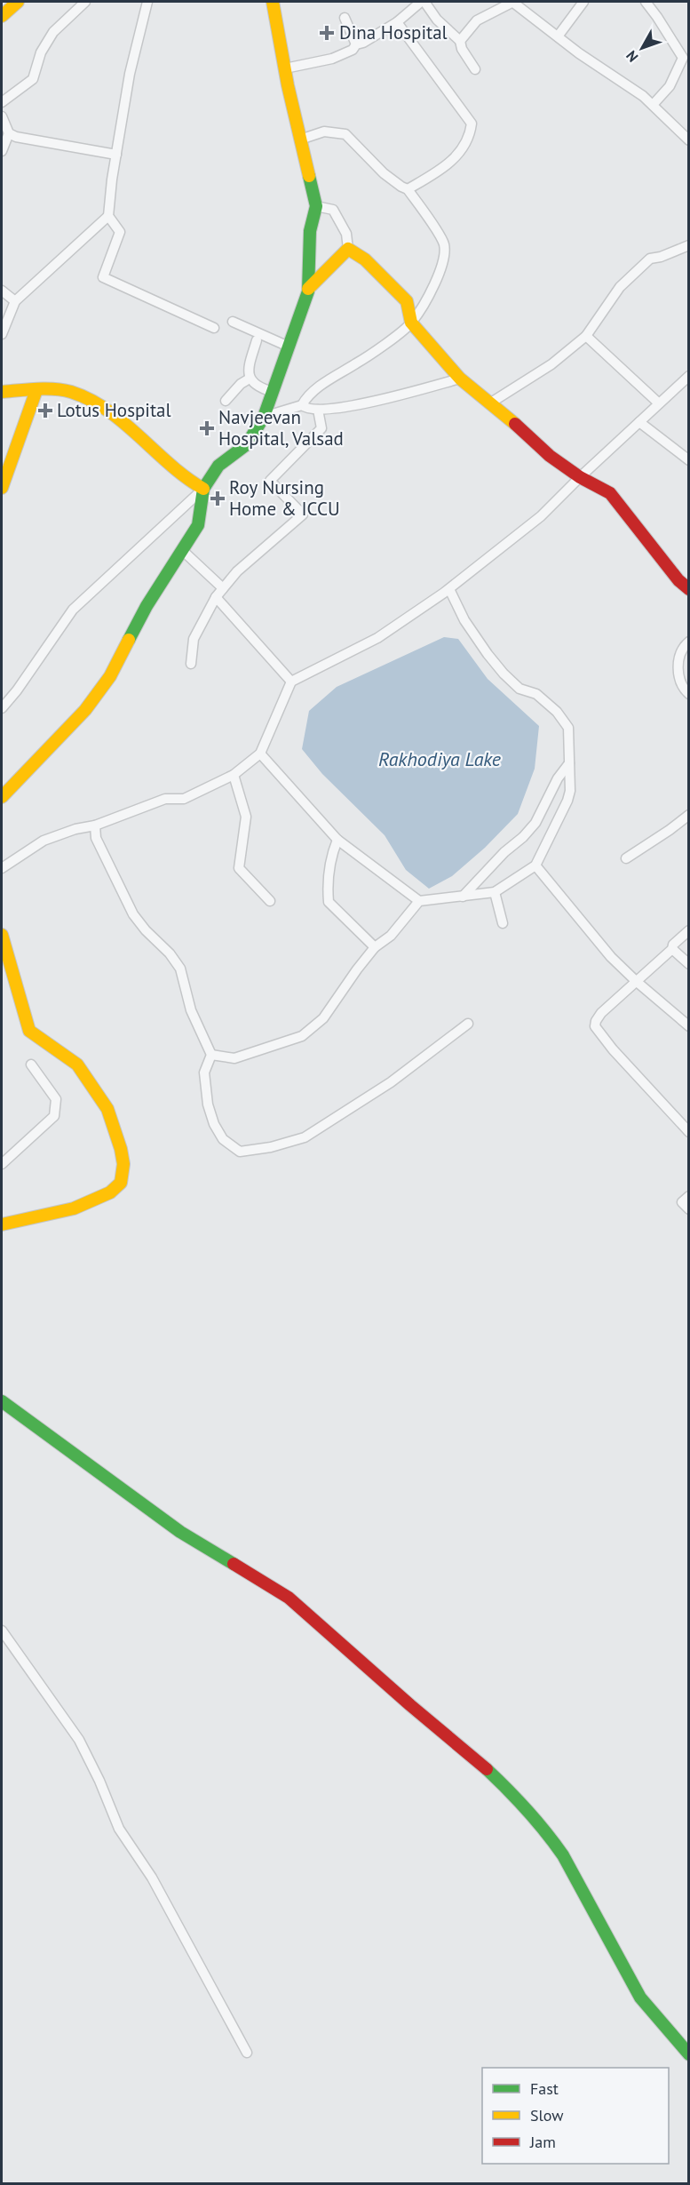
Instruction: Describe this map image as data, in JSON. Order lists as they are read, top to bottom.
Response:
{
  "water": ["Rakhodiya Lake"],
  "places": {
    "health": [
      "Dina Hospital",
      "Lotus Hospital",
      "Navjeevan Hospital, Valsad",
      "Roy Nursing Home & ICCU"
    ]
  },
  "legend": ["Fast", "Slow", "Jam"],
  "north": "bottom left"
}
